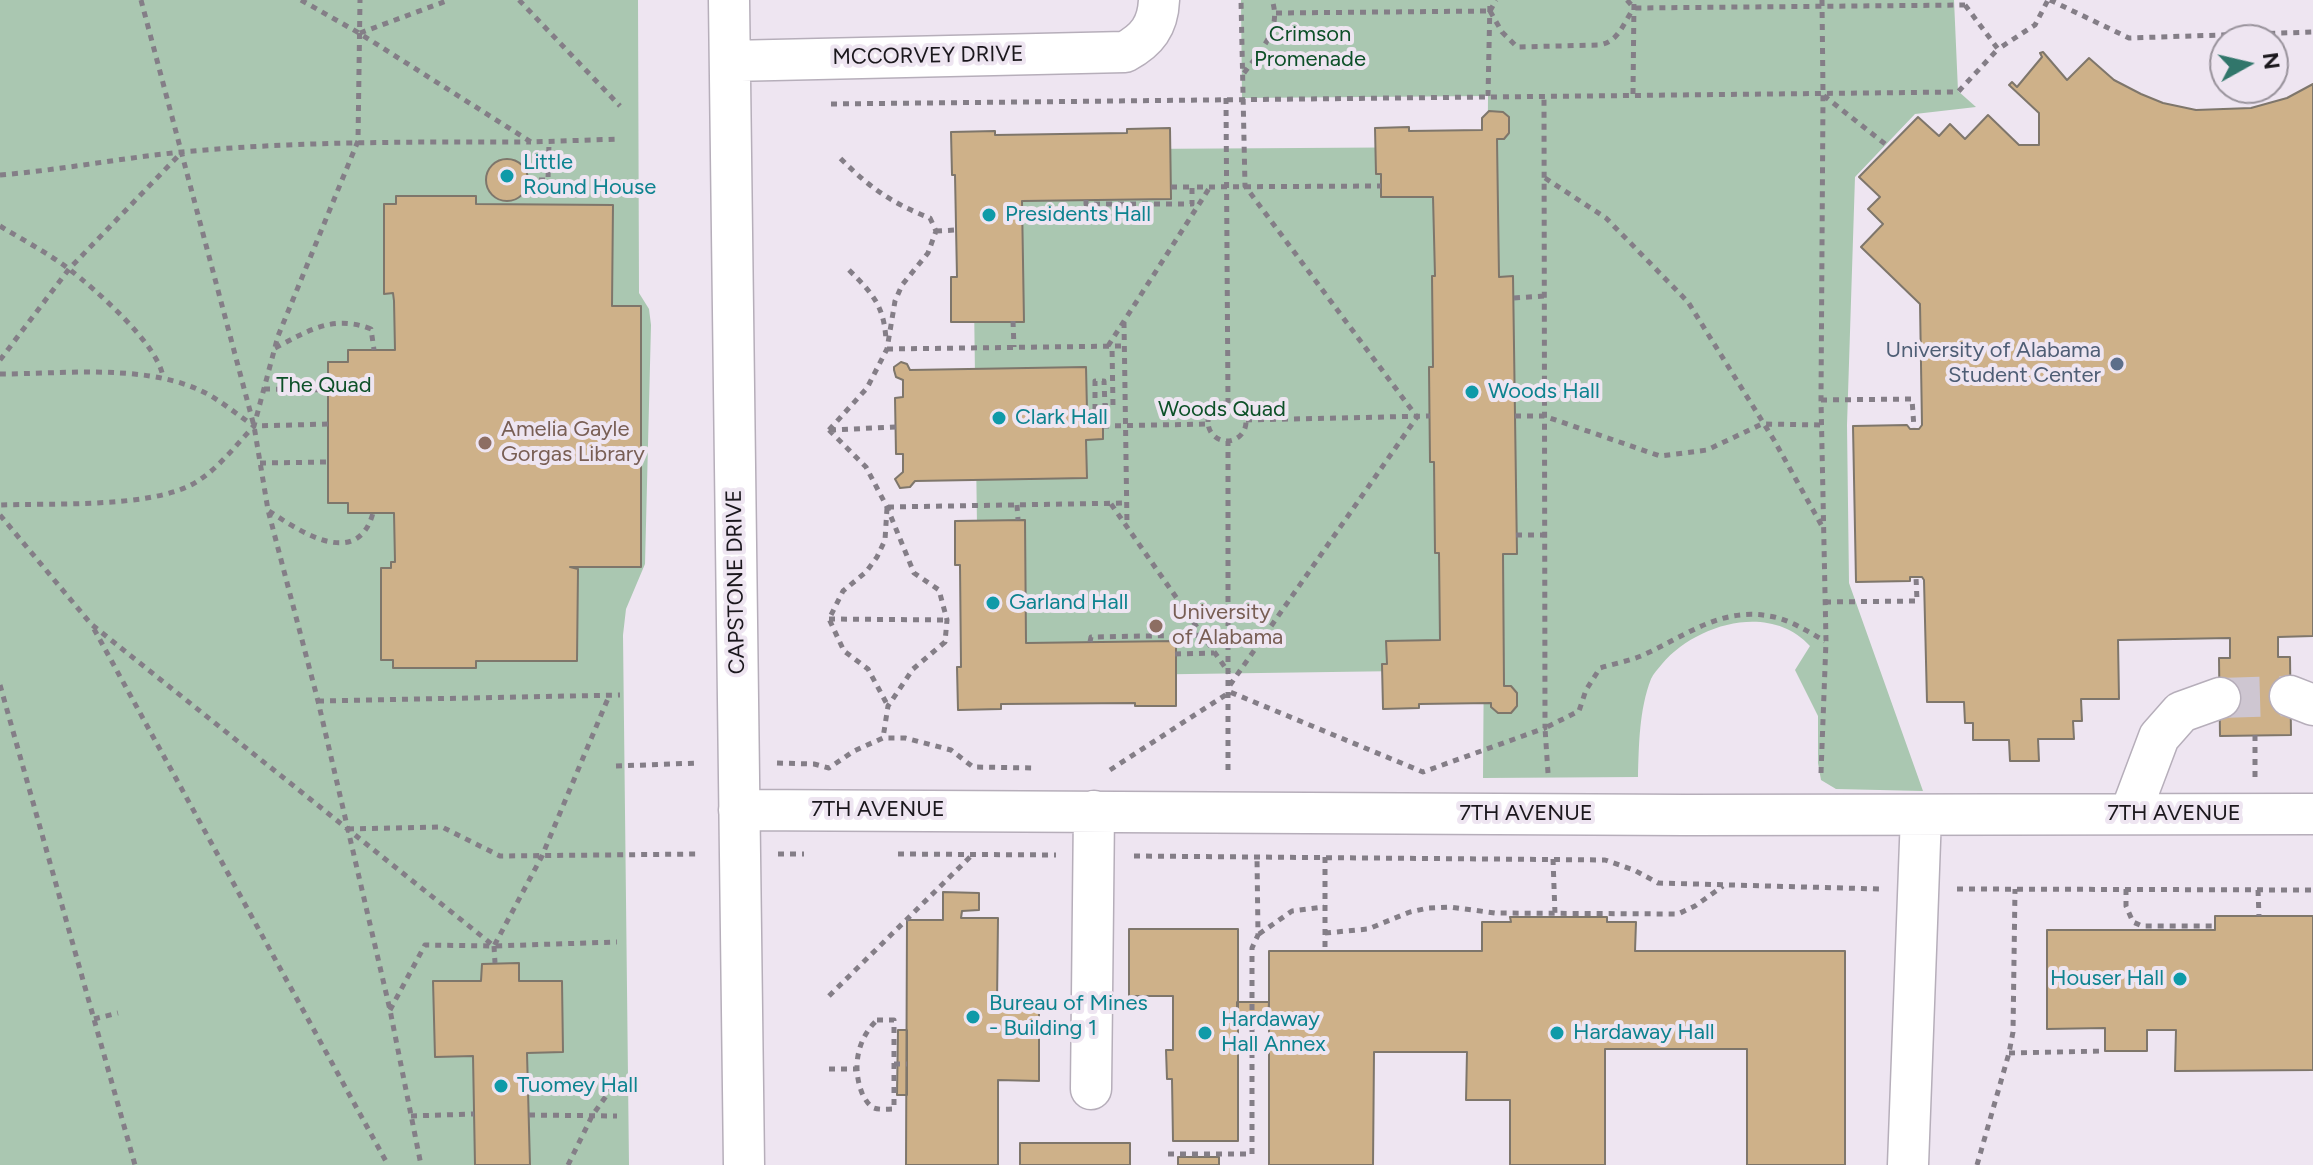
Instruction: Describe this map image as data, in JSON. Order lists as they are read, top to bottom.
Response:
{
  "streets": {
    "street": ["MCCORVEY DRIVE", "CAPSTONE DRIVE", "7TH AVENUE"]
  },
  "crossings": [
    ["MCCORVEY DRIVE", "CAPSTONE DRIVE"],
    ["CAPSTONE DRIVE", "7TH AVENUE"]
  ],
  "parks": ["Crimson Promenade", "The Quad", "Woods Quad"],
  "places": [
    "Little Round House",
    "Presidents Hall",
    "University of Alabama Student Center",
    "Woods Hall",
    "Clark Hall",
    "Amelia Gayle Gorgas Library",
    "Garland Hall",
    "University of Alabama",
    "Houser Hall",
    "Bureau of Mines - Building 1",
    "Hardaway Hall Annex",
    "Hardaway Hall",
    "Tuomey Hall"
  ],
  "north": "right"
}
